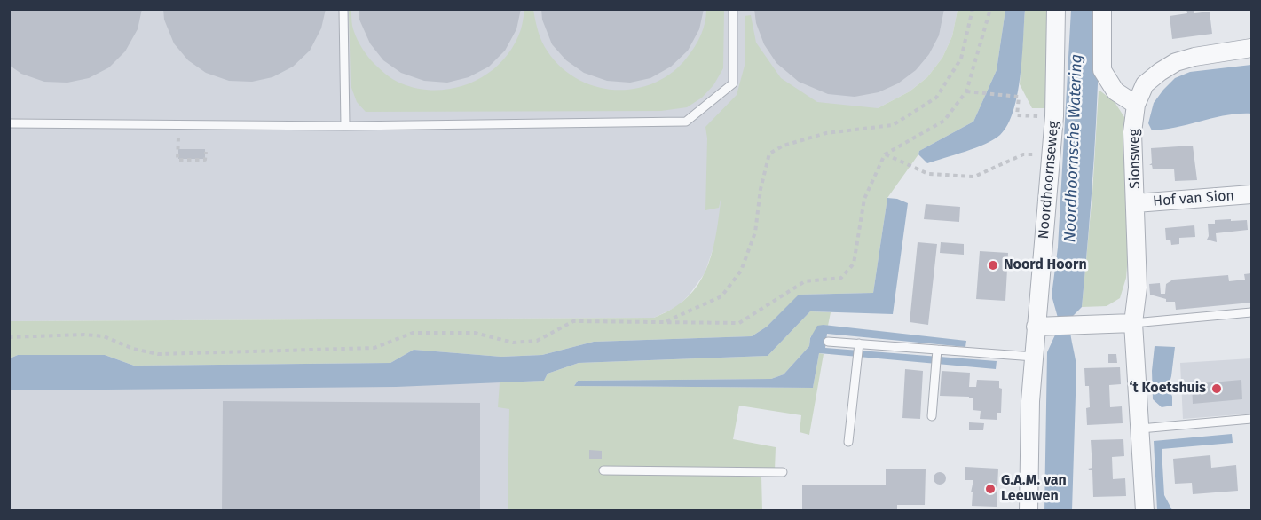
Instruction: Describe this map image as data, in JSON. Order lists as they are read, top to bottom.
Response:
{
  "streets": {
    "street": ["Sionsweg", "Noordhoornseweg", "Hof van Sion"]
  },
  "crossings": [
    ["Sionsweg", "Hof van Sion"]
  ],
  "water": ["Noordhoornsche Watering"],
  "places": ["Noord Hoorn", "‘t Koetshuis", "G.A.M. van Leeuwen"]
}
